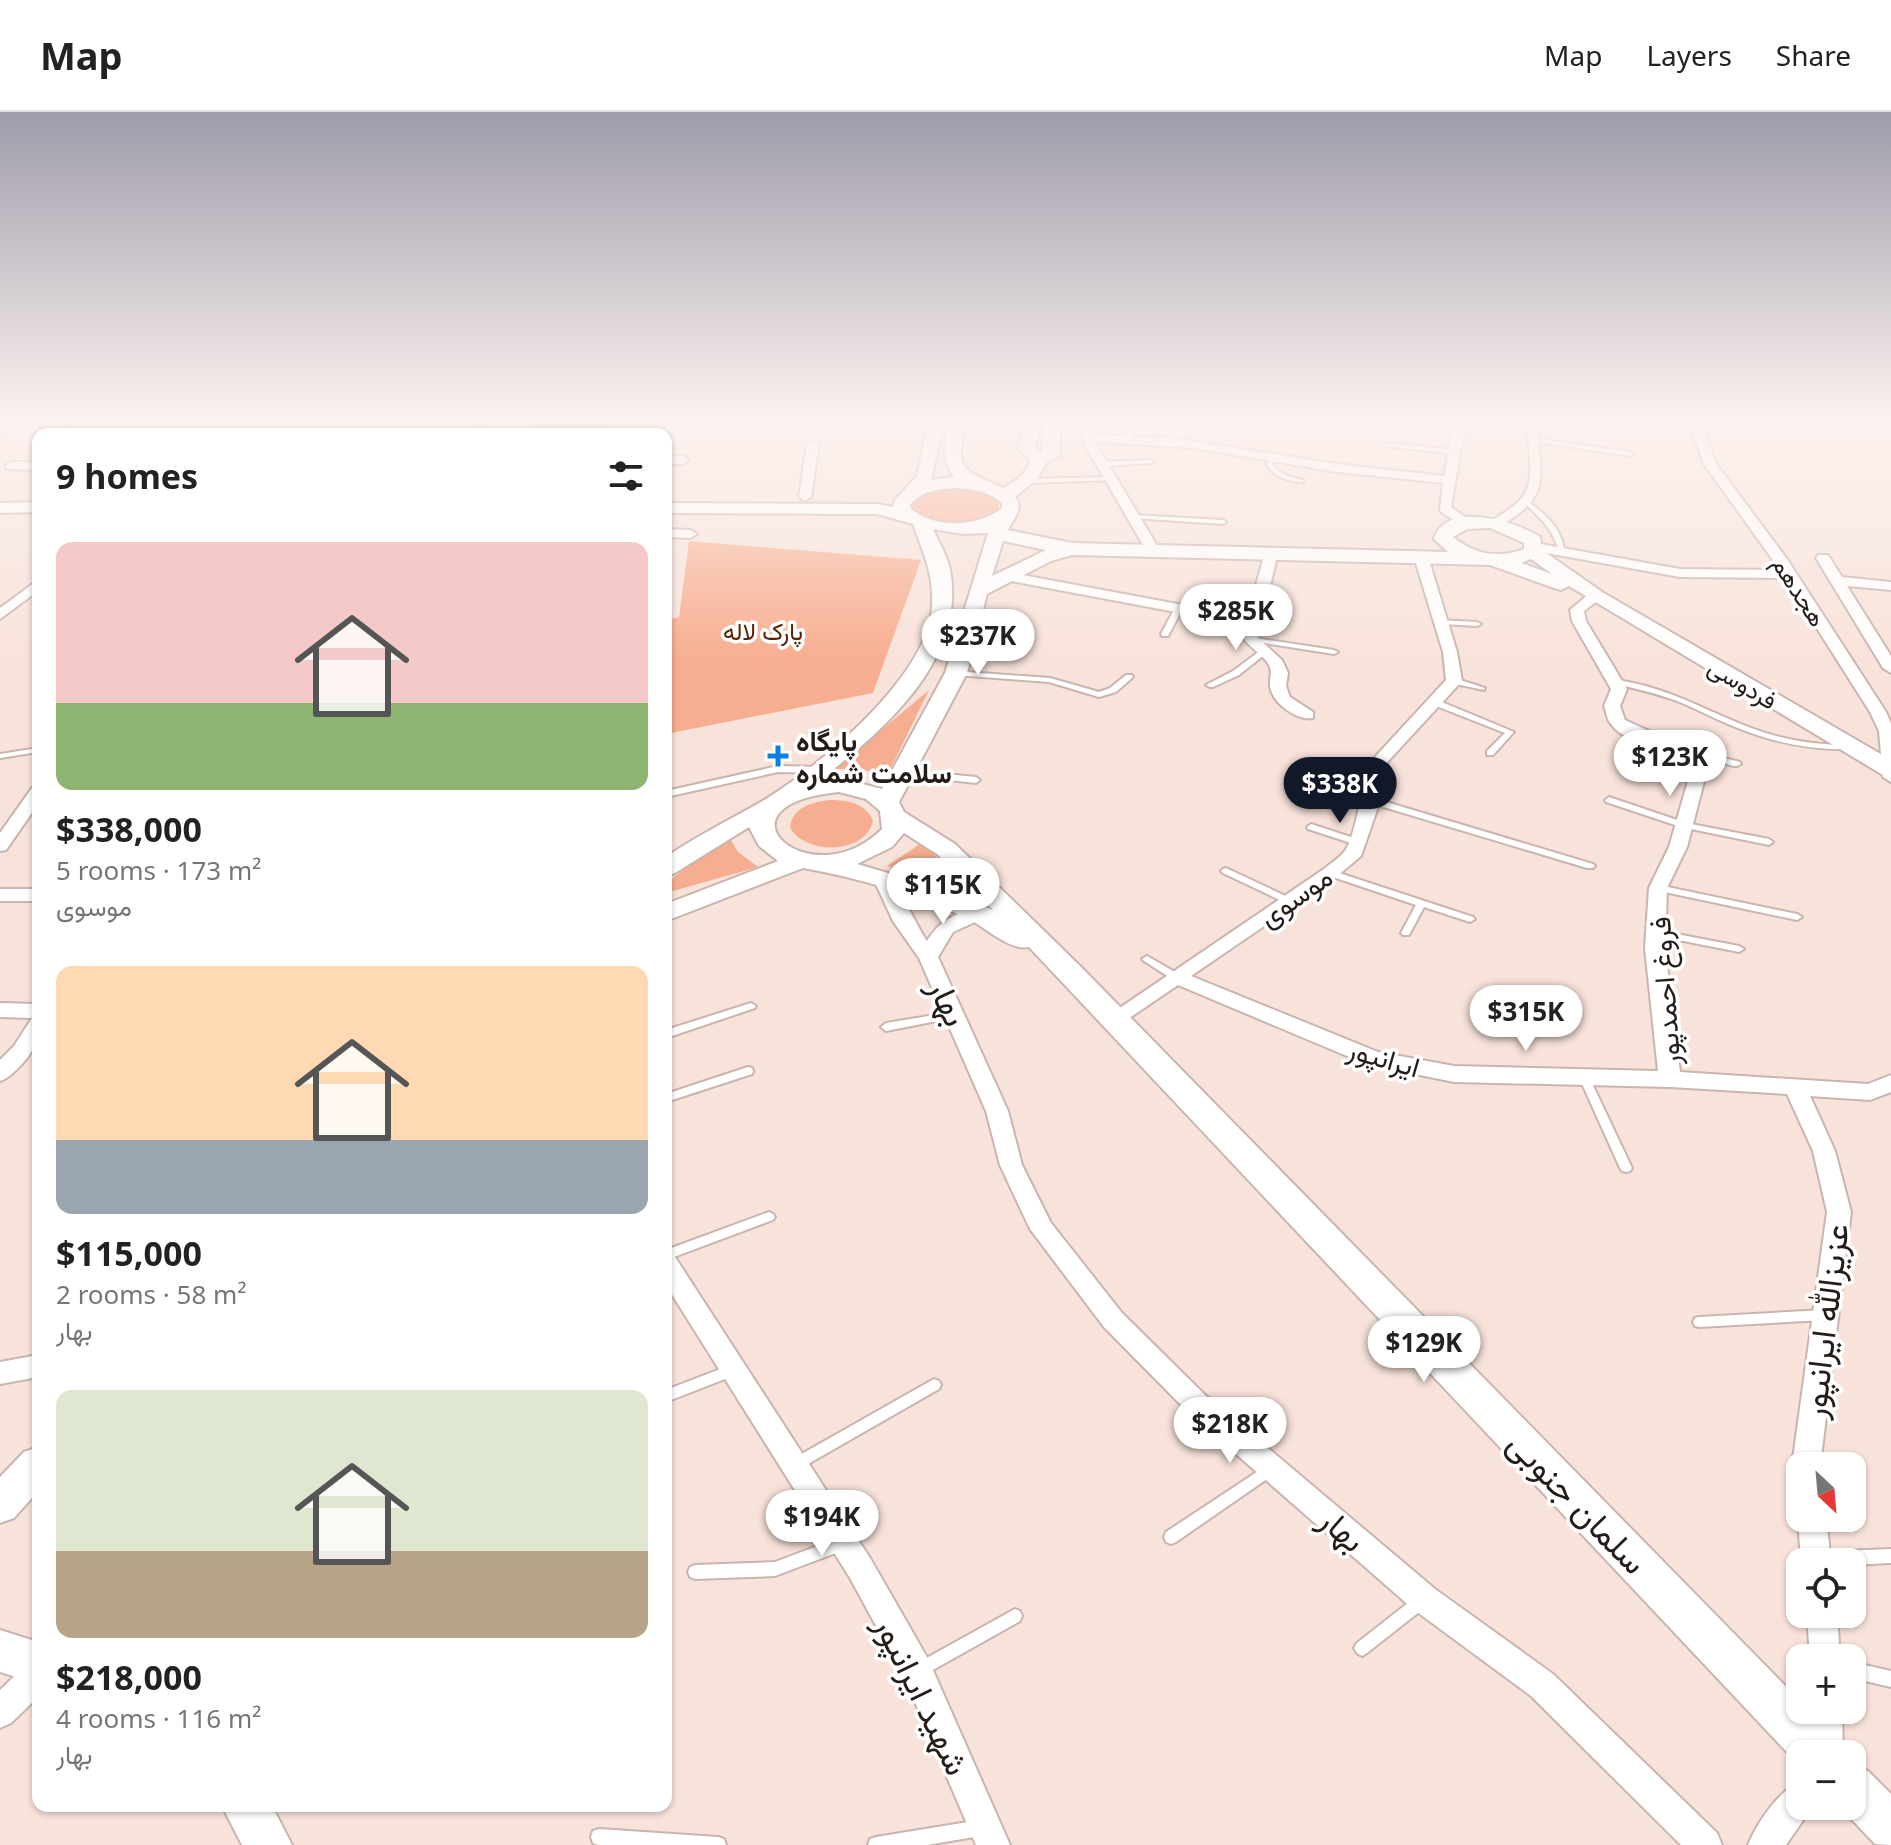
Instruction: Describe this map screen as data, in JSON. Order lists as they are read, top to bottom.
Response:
{
  "streets": {
    "main road": ["فردوسی", "سلمان جنوبی"],
    "street": [
      "هجدهم",
      "موسوی",
      "فروغ احمدپور",
      "بهار",
      "ایرانپور",
      "عزیزالله ایرانپور",
      "شهید ایرانپور"
    ]
  },
  "crossings": [
    ["هجدهم", "فردوسی"],
    ["موسوی", "ایرانپور"],
    ["موسوی", "سلمان جنوبی"],
    ["فروغ احمدپور", "ایرانپور"],
    ["ایرانپور", "عزیزالله ایرانپور"]
  ],
  "parks": ["پارک لاله"],
  "places": {
    "health": ["پایگاه سلامت شماره"]
  },
  "north": "bottom right",
  "page": {
    "header": "Map",
    "nav": ["Map", "Layers", "Share"],
    "heading": "9 homes",
    "list": [
      {
        "name": "$338,000",
        "note": "5 rooms · 173 m² · موسوی"
      },
      {
        "name": "$115,000",
        "note": "2 rooms · 58 m² · بهار"
      },
      {
        "name": "$218,000",
        "note": "4 rooms · 116 m² · بهار"
      }
    ],
    "price": [
      "$285K",
      "$237K",
      "$123K",
      "$338K",
      "$115K",
      "$315K",
      "$129K",
      "$218K",
      "$194K"
    ],
    "map_buttons": ["+", "−"]
  }
}
